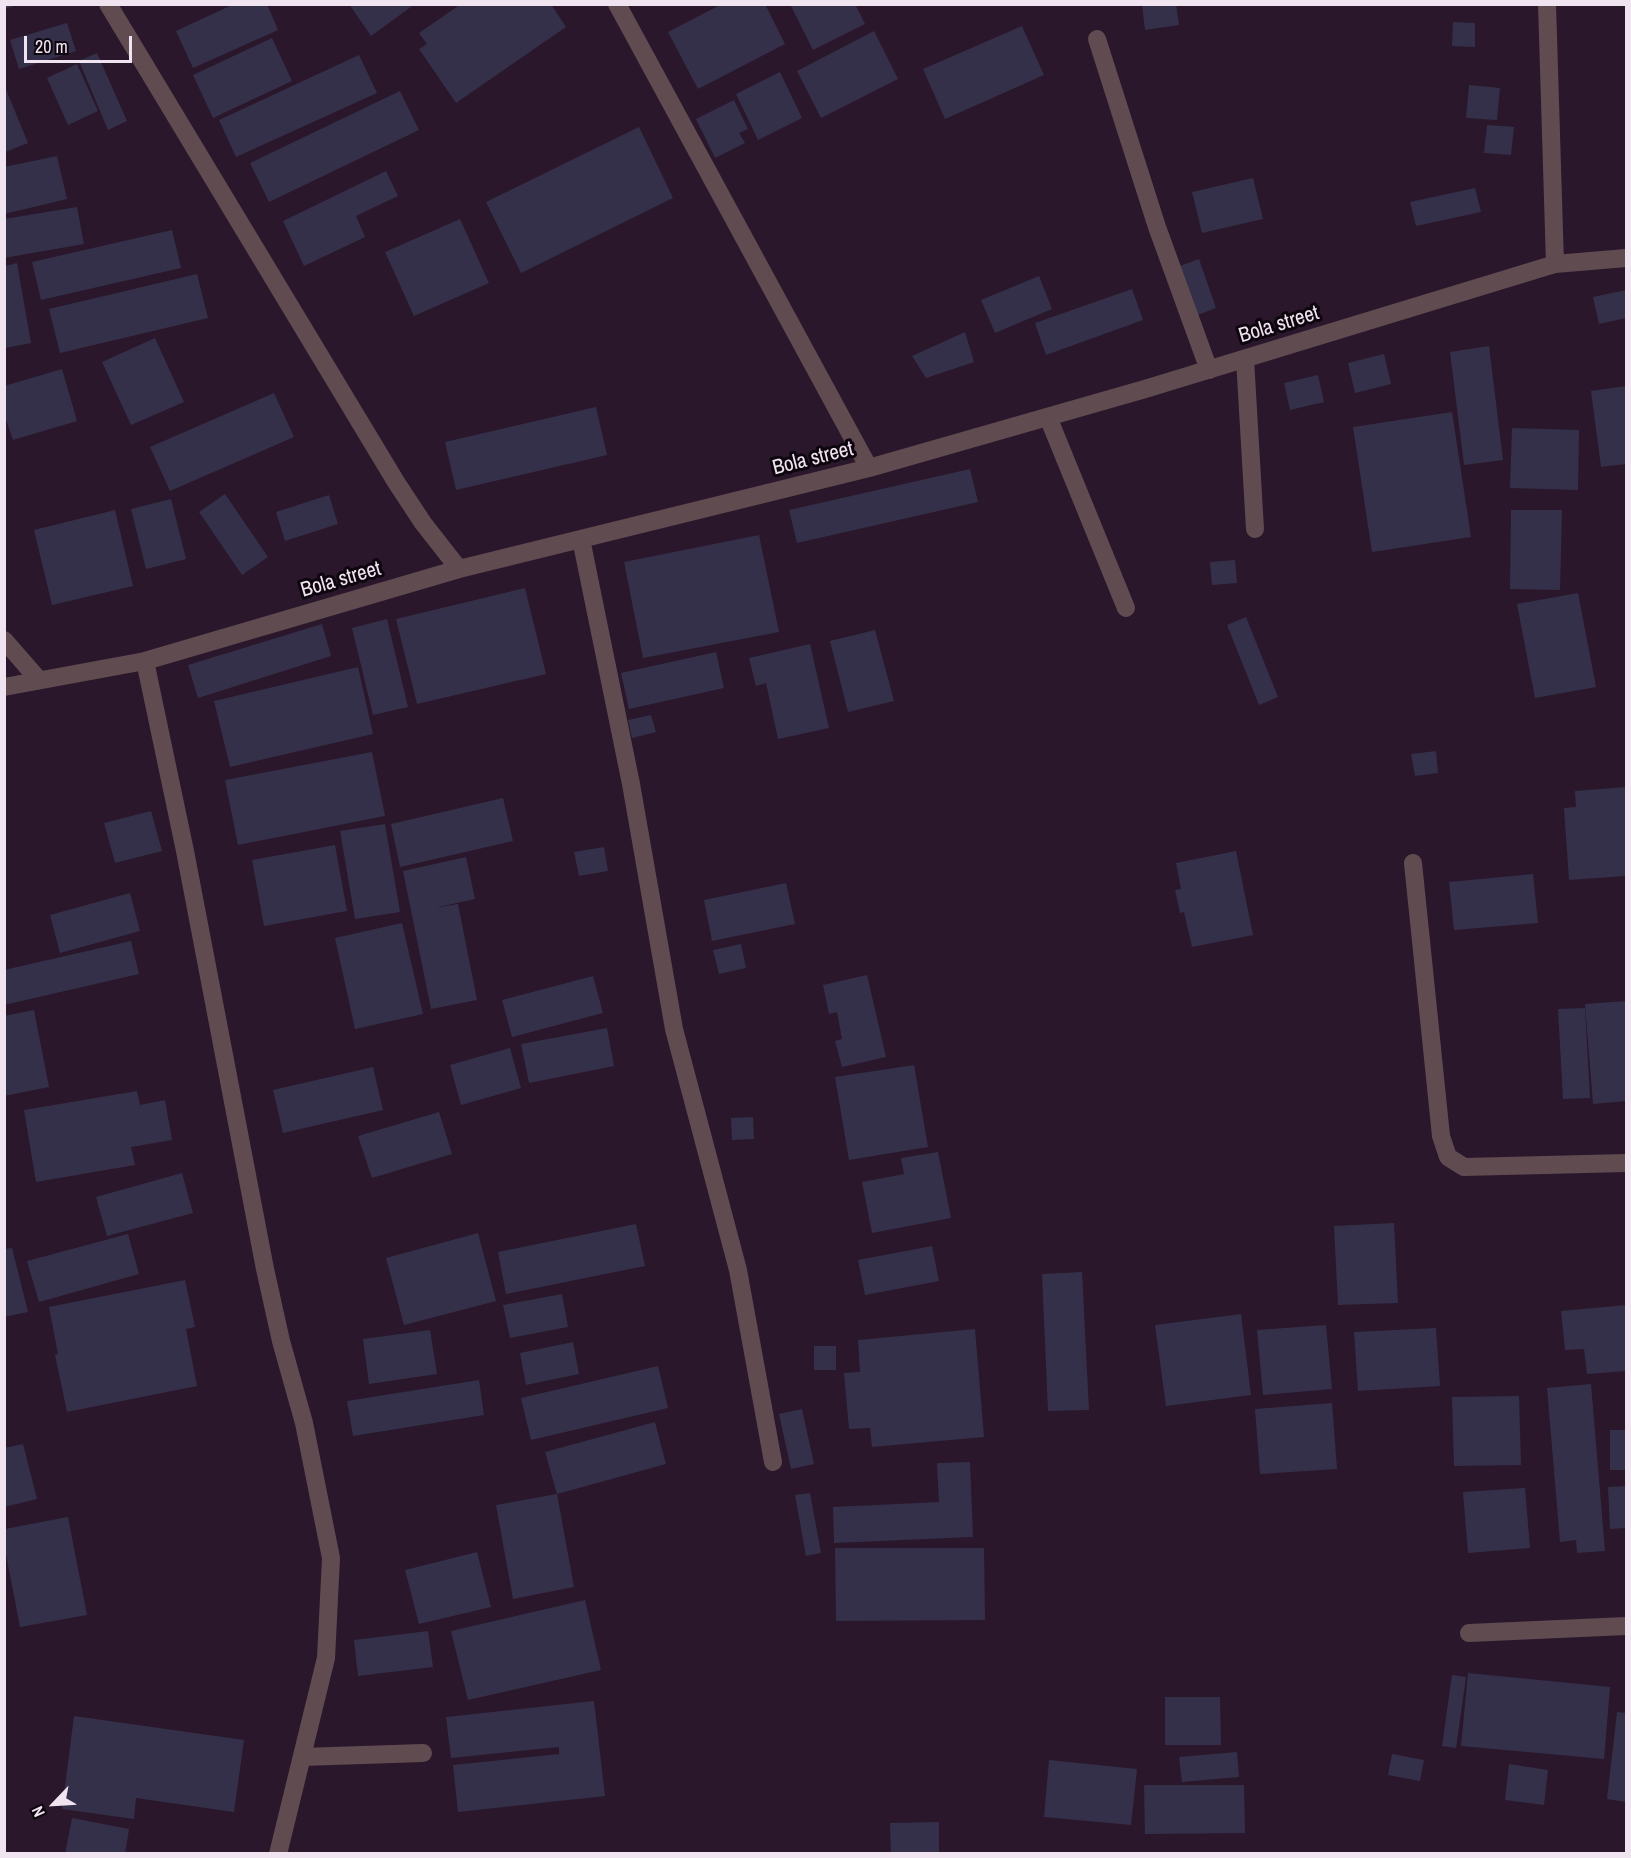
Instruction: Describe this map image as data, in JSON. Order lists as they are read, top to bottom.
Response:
{
  "streets": {
    "street": ["Bola street"]
  },
  "scale_bar": "20 m",
  "north": "bottom left"
}
